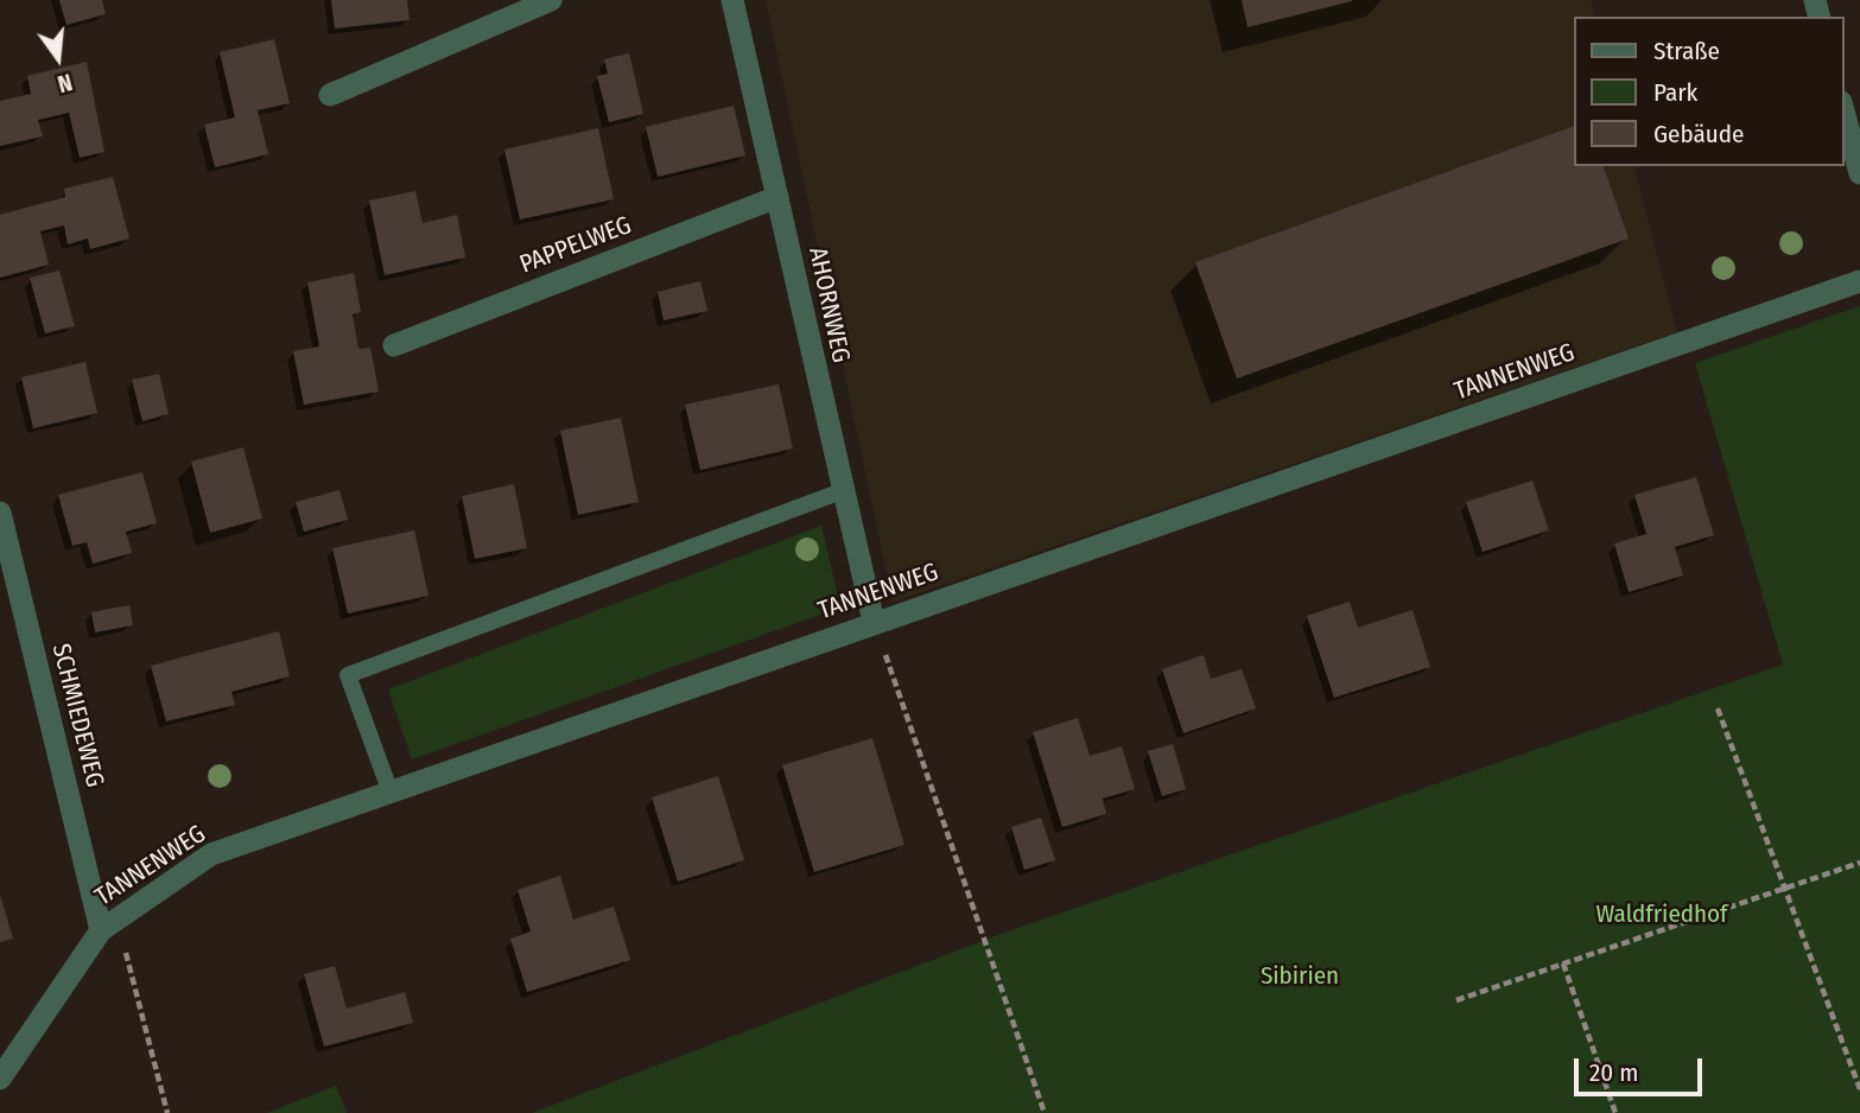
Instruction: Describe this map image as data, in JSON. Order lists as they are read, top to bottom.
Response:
{
  "streets": {
    "street": [
      "PAPPELWEG",
      "AHORNWEG",
      "TANNENWEG",
      "SCHMIEDEWEG"
    ]
  },
  "crossings": [
    ["PAPPELWEG", "AHORNWEG"],
    ["AHORNWEG", "TANNENWEG"],
    ["TANNENWEG", "SCHMIEDEWEG"]
  ],
  "parks": ["Waldfriedhof", "Sibirien"],
  "legend": ["Straße", "Park", "Gebäude"],
  "scale_bar": "20 m",
  "north": "bottom"
}
